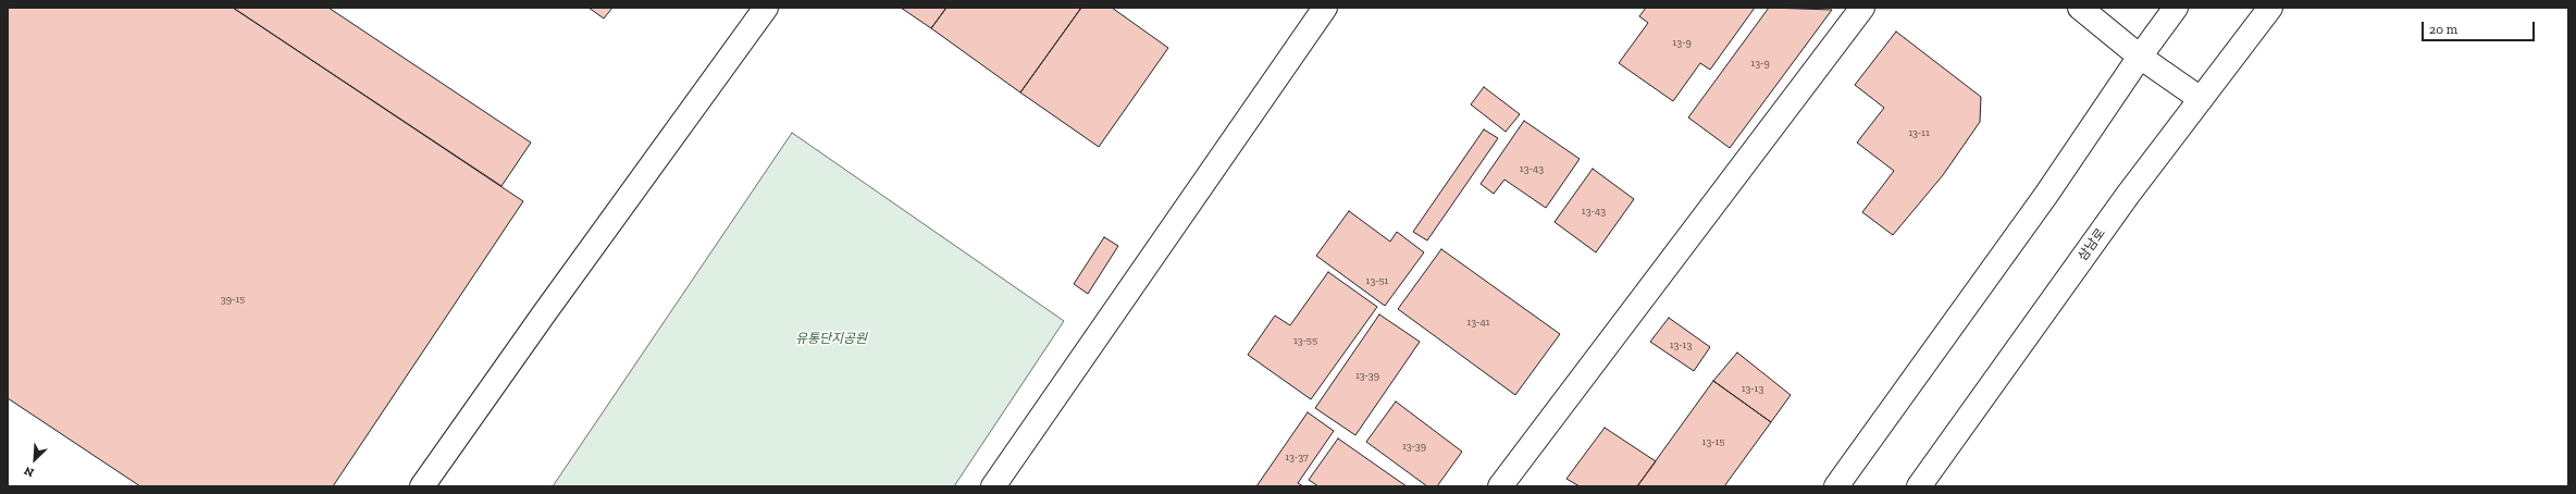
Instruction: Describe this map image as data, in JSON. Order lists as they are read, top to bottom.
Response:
{
  "streets": {
    "street": ["삼남로"]
  },
  "parks": ["유통단지공원"],
  "house_numbers": [
    "13-9",
    "13-9",
    "13-11",
    "13-43",
    "13-43",
    "13-51",
    "39-15",
    "13-41",
    "13-55",
    "13-13",
    "13-39",
    "13-13",
    "13-15",
    "13-39",
    "13-37"
  ],
  "scale_bar": "20 m",
  "north": "bottom left"
}
